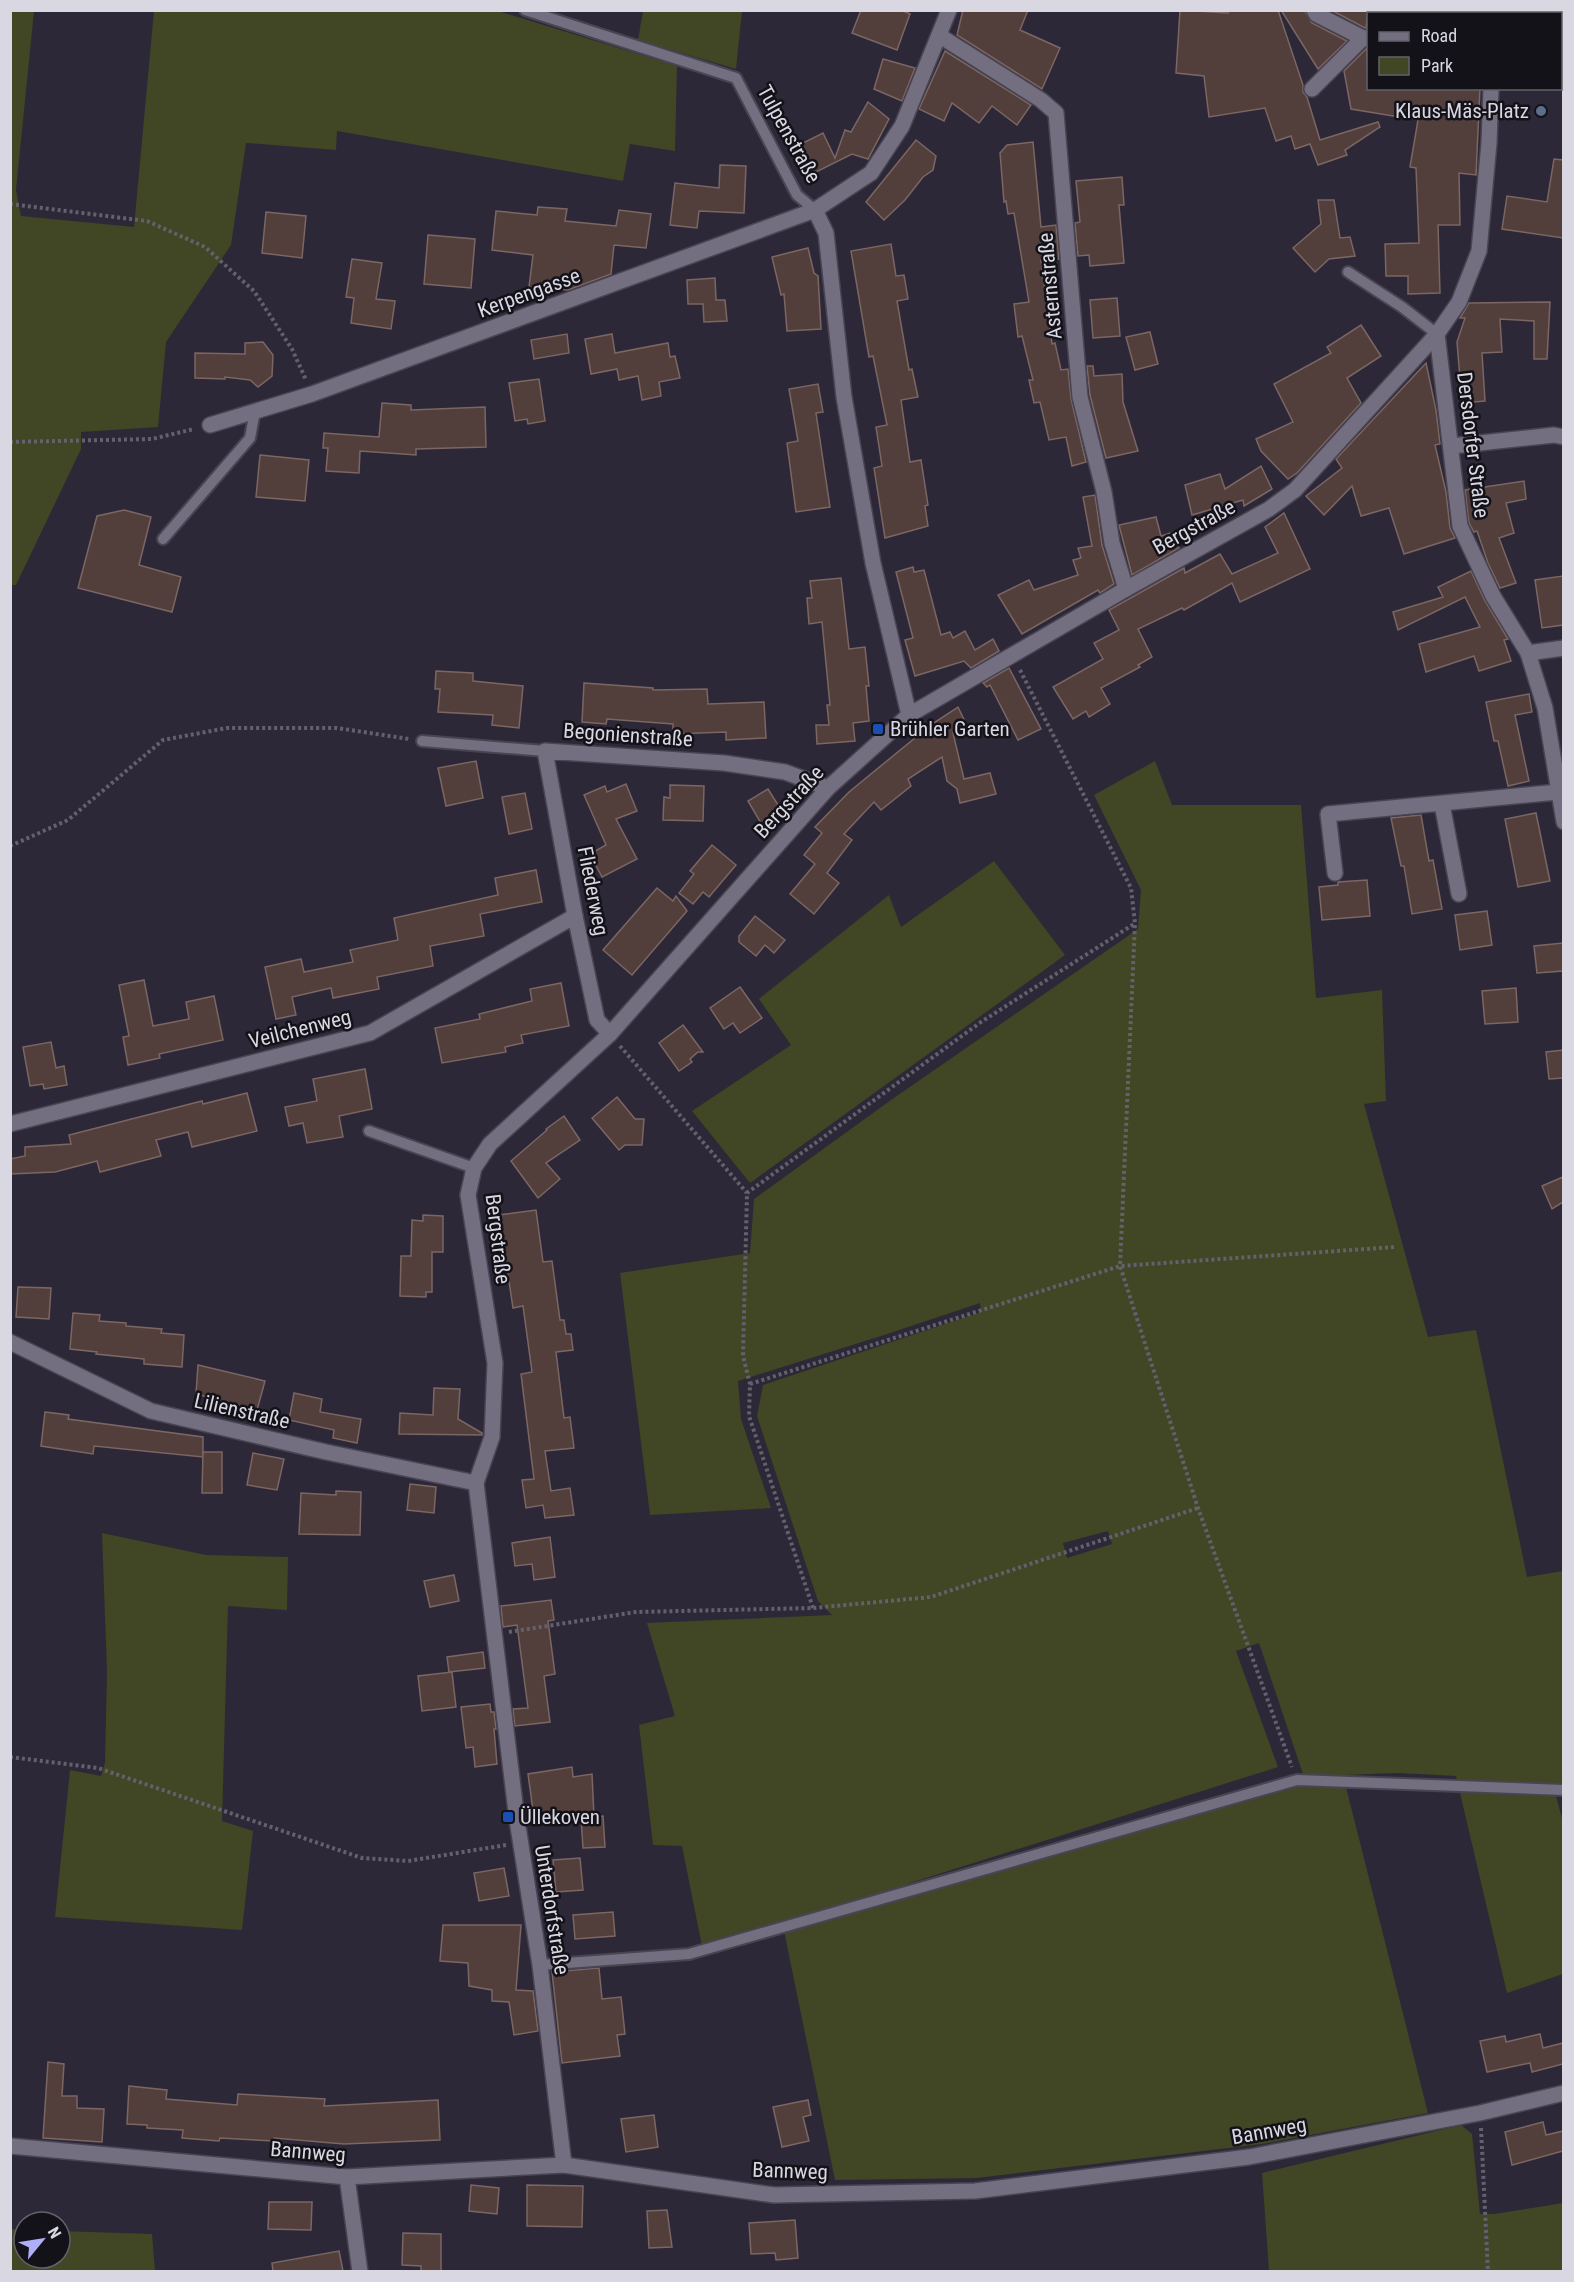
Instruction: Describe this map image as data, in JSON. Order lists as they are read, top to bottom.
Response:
{
  "streets": {
    "street": [
      "Asternstraße",
      "Kerpengasse",
      "Dersdorfer Straße",
      "Bergstraße",
      "Begonienstraße",
      "Fliederweg",
      "Veilchenweg",
      "Lilienstraße",
      "Unterdorfstraße",
      "Bannweg"
    ],
    "lane": ["Tulpenstraße"]
  },
  "crossings": [
    ["Tulpenstraße", "Kerpengasse"],
    ["Asternstraße", "Kerpengasse"],
    ["Asternstraße", "Bergstraße"],
    ["Dersdorfer Straße", "Bergstraße"],
    ["Bergstraße", "Begonienstraße"],
    ["Bergstraße", "Fliederweg"],
    ["Bergstraße", "Lilienstraße"],
    ["Bergstraße", "Unterdorfstraße"],
    ["Begonienstraße", "Fliederweg"],
    ["Fliederweg", "Veilchenweg"],
    ["Lilienstraße", "Unterdorfstraße"],
    ["Unterdorfstraße", "Bannweg"]
  ],
  "places": {
    "other": ["Klaus-Mäs-Platz"],
    "transit": ["Brühler Garten", "Üllekoven"]
  },
  "legend": ["Road", "Park"],
  "north": "top right"
}
